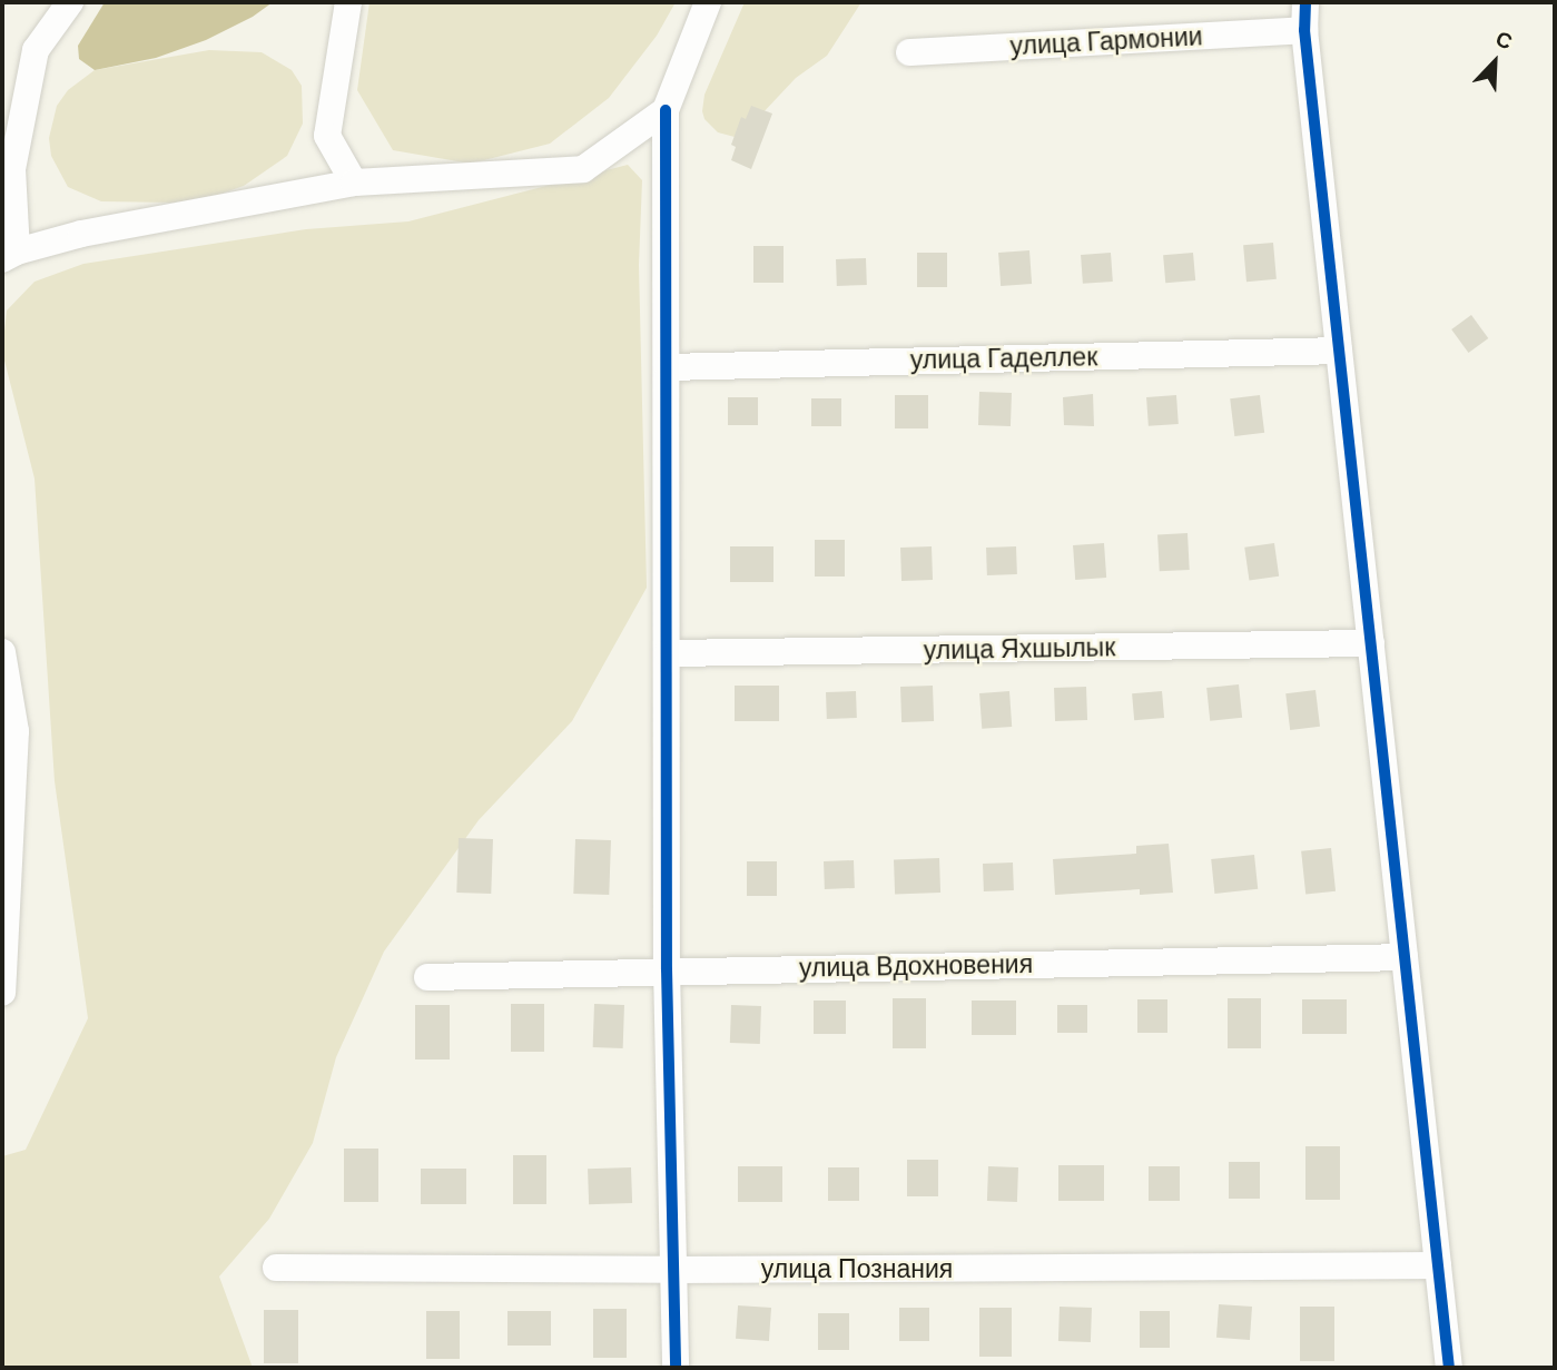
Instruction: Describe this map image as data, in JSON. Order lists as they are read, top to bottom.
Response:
{
  "streets": {
    "street": [
      "улица Гармонии",
      "улица Гаделлек",
      "улица Яхшылык",
      "улица Вдохновения",
      "улица Познания"
    ]
  },
  "north": "top right"
}
